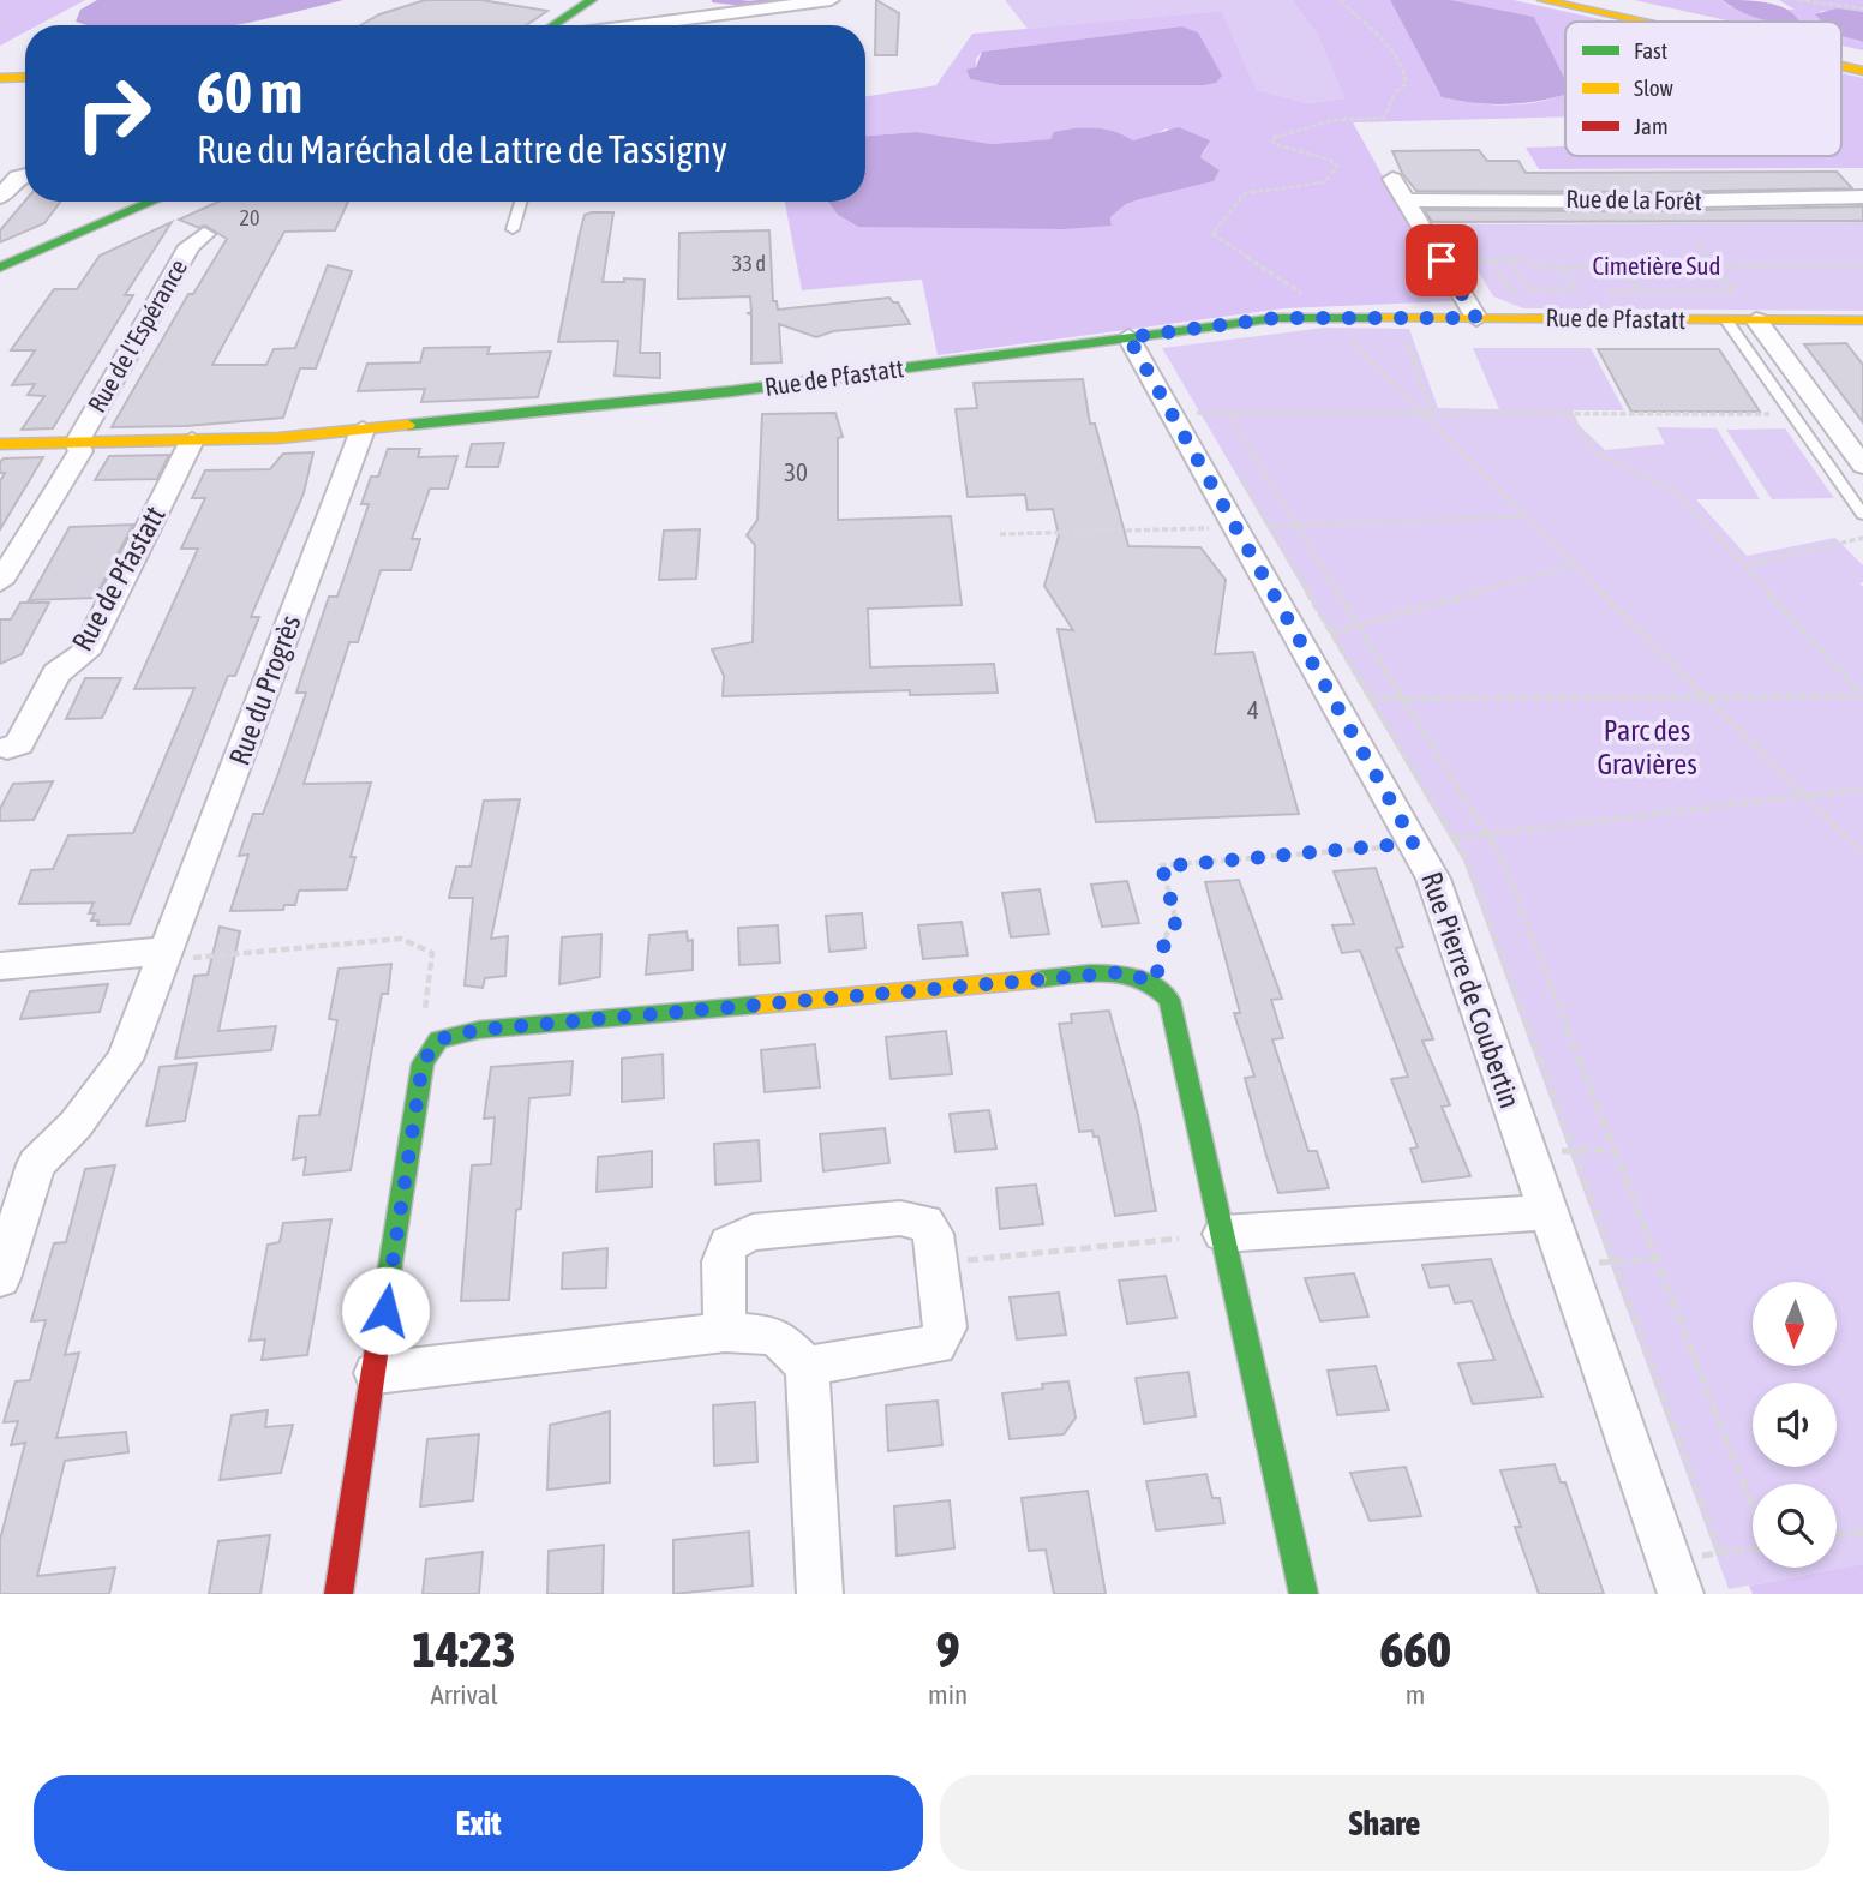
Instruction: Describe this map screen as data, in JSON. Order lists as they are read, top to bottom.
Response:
{
  "streets": {
    "main road": ["Rue de Pfastatt"],
    "street": [
      "Rue de la Forêt",
      "Rue de l'Espérance",
      "Rue du Progrès",
      "Rue Pierre de Coubertin"
    ]
  },
  "crossings": [
    ["Rue de Pfastatt", "Rue de l'Espérance"],
    ["Rue de Pfastatt", "Rue du Progrès"],
    ["Rue de Pfastatt", "Rue Pierre de Coubertin"]
  ],
  "parks": ["Cimetière Sud", "Parc des Gravières"],
  "house_numbers": [
    "20",
    "33 d",
    "30",
    "4"
  ],
  "legend": ["Fast", "Slow", "Jam"],
  "north": "bottom",
  "page": {
    "turn": ["60 m", "Rue du Maréchal de Lattre de Tassigny"],
    "eta": [
      "14:23",
      "Arrival",
      "9",
      "min",
      "660",
      "m"
    ],
    "buttons": ["Exit", "Share"]
  }
}
